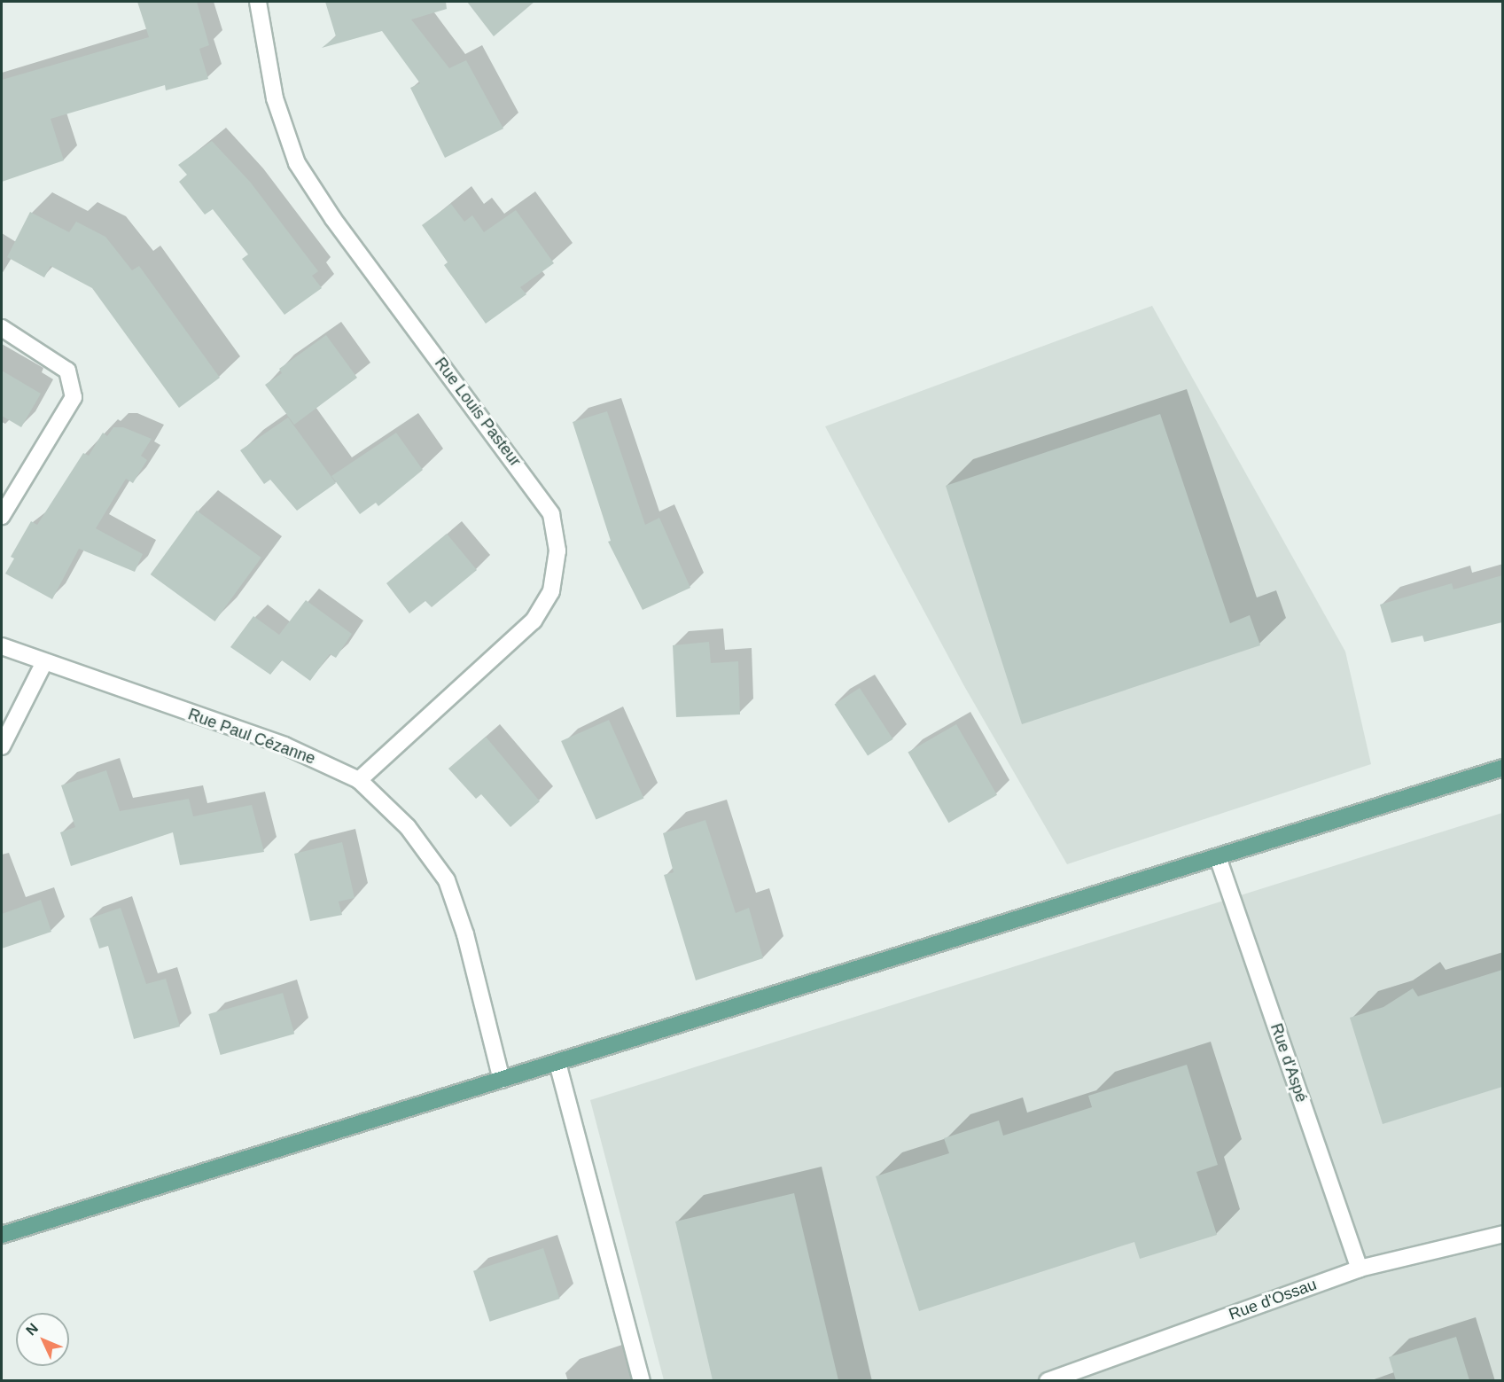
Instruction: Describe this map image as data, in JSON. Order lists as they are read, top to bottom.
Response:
{
  "streets": {
    "street": [
      "Rue Louis Pasteur",
      "Rue Paul Cézanne",
      "Rue d'Aspé",
      "Rue d'Ossau"
    ]
  },
  "crossings": [
    ["Rue Louis Pasteur", "Rue Paul Cézanne"],
    ["Rue d'Aspé", "Rue d'Ossau"]
  ],
  "north": "top left"
}
